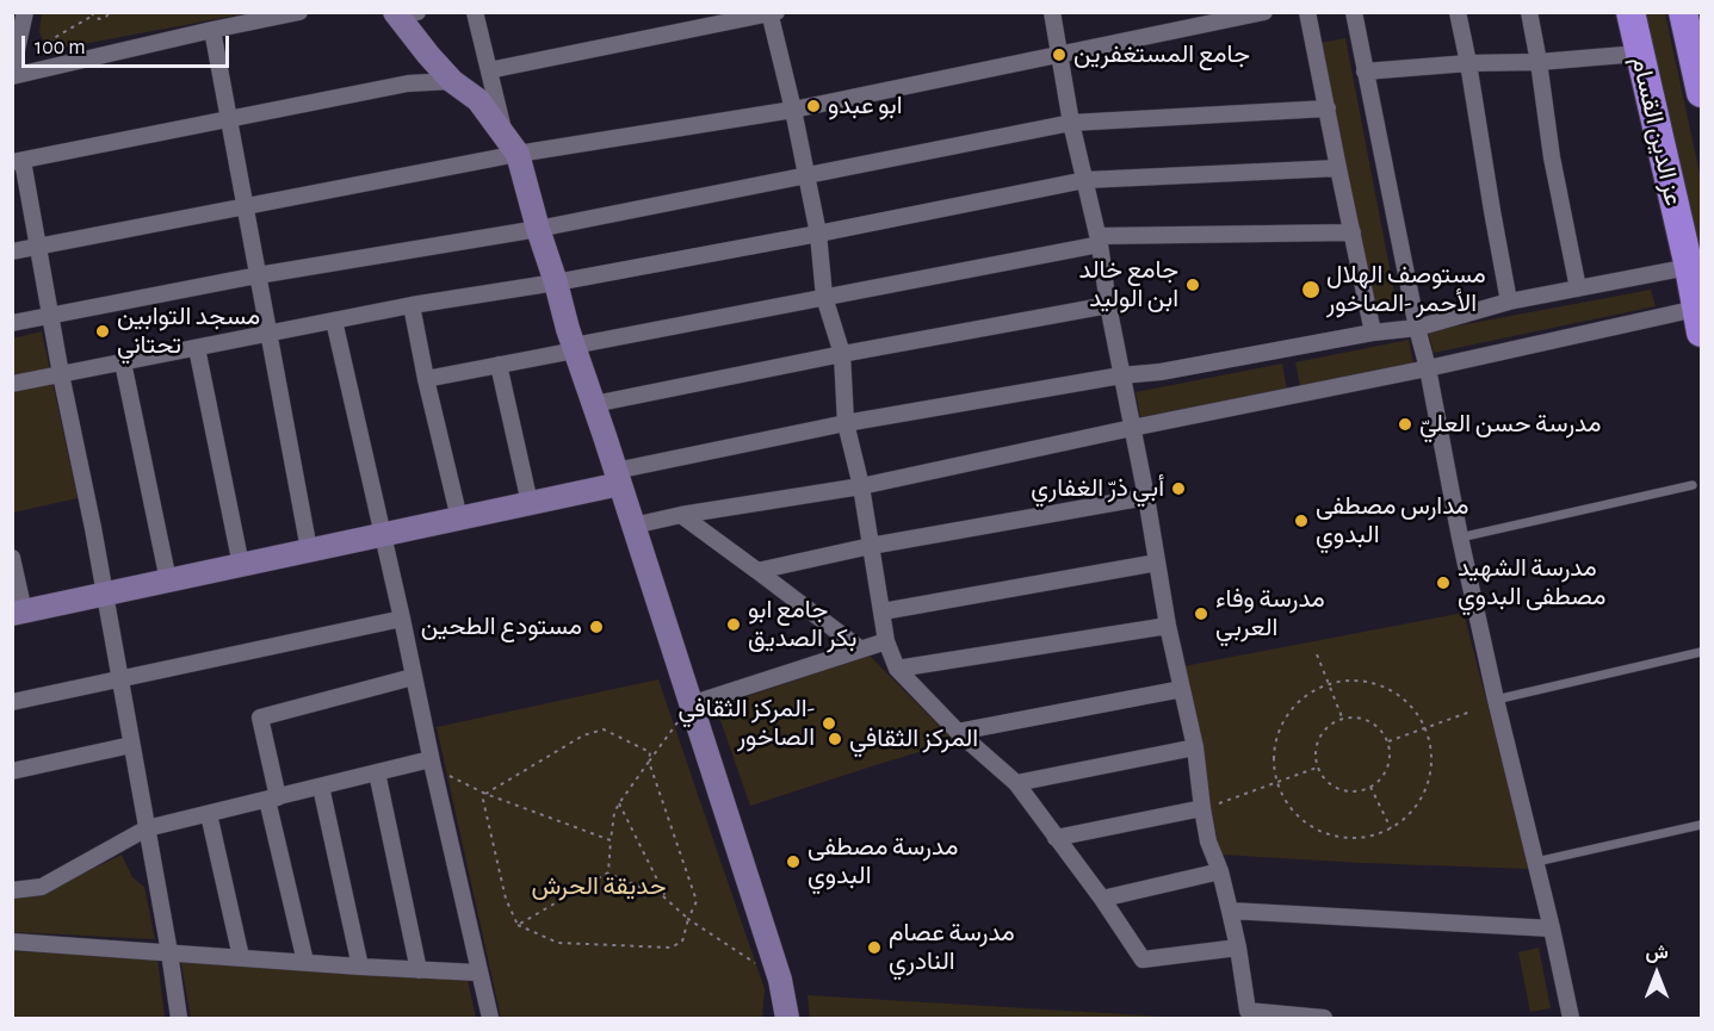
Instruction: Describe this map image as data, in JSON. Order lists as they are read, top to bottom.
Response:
{
  "streets": {
    "highway": ["عز الدين القسام"]
  },
  "parks": ["حديقة الحرش"],
  "places": [
    "جامع المستغفرين",
    "ابو عبدو",
    "جامع خالد ابن الوليد",
    "مستوصف الهلال الأحمر -الصاخور",
    "مسجد التوابين تحتاني",
    "مدرسة حسن العليّ",
    "أبي ذرّ الغفاري",
    "مدارس مصطفى البدوي",
    "مدرسة الشهيد مصطفى البدوي",
    "مدرسة وفاء العربي",
    "جامع ابو بكر الصديق",
    "مستودع الطحين",
    "المركز الثقافي- الصاخور",
    "المركز الثقافي",
    "مدرسة مصطفى البدوي",
    "مدرسة عصام النادري"
  ],
  "scale_bar": "100 m",
  "north": "top"
}
